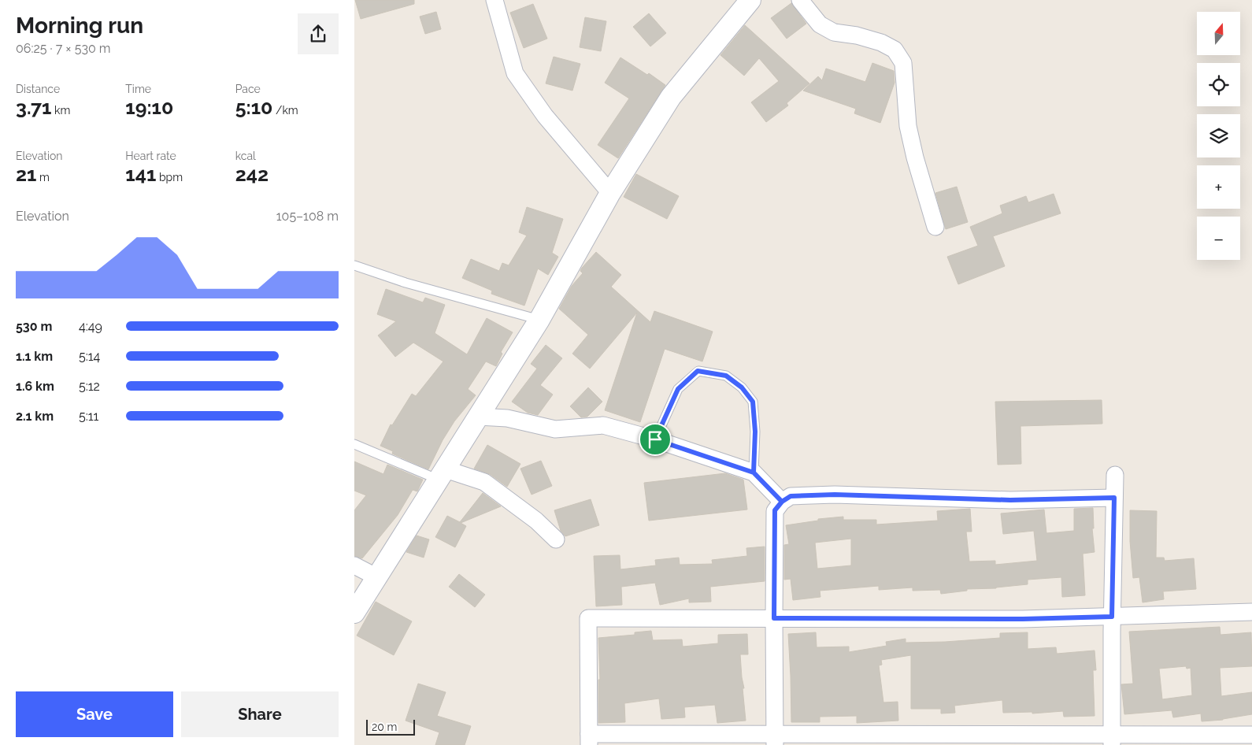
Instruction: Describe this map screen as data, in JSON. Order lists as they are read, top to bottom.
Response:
{
  "scale_bar": "20 m",
  "north": "top",
  "page": {
    "heading": ["Morning run", "06:25 · 7 × 530 m"],
    "map_buttons": ["+", "−"],
    "stats": [
      ["Distance", "3.71 km"],
      ["Time", "19:10"],
      ["Pace", "5:10 /km"],
      ["Elevation", "21 m"],
      ["Heart rate", "141 bpm"],
      ["kcal", "242"]
    ],
    "chart": ["Elevation", "105–108 m"],
    "list": [
      {
        "name": "530 m",
        "note": "4:49"
      },
      {
        "name": "1.1 km",
        "note": "5:14"
      },
      {
        "name": "1.6 km",
        "note": "5:12"
      },
      {
        "name": "2.1 km",
        "note": "5:11"
      }
    ],
    "buttons": ["Save", "Share"],
    "scale": "20 m"
  }
}
